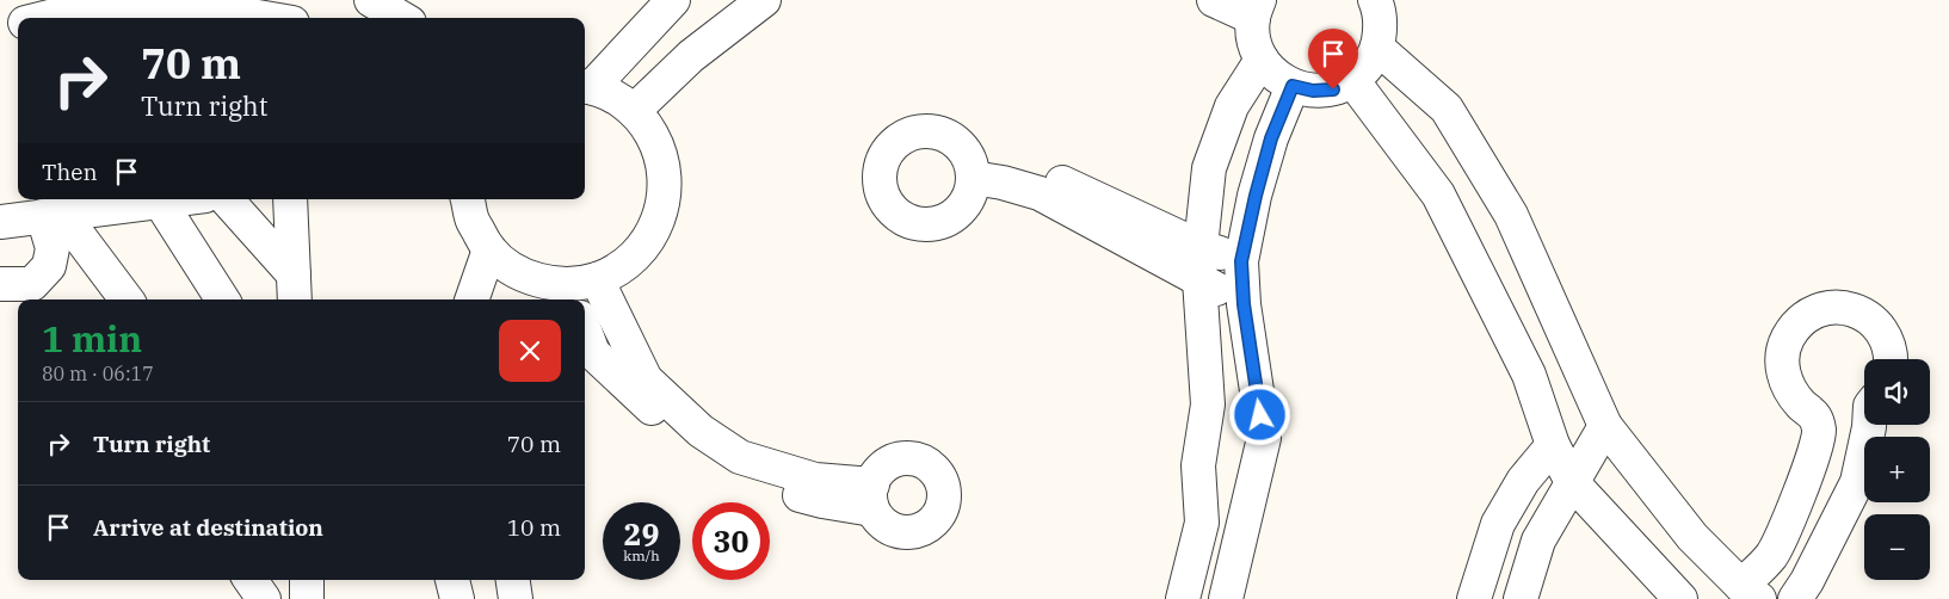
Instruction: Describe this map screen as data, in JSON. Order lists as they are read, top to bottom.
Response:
{
  "page": {
    "turn": ["70 m", "Turn right"],
    "then": "Then",
    "heading": ["1 min", "80 m · 06:17"],
    "map_buttons": ["+", "−"],
    "list": [
      {
        "name": "Turn right",
        "value": "70 m"
      },
      {
        "name": "Arrive at destination",
        "value": "10 m"
      }
    ],
    "speed": "29 km/h",
    "limit": "30"
  }
}
